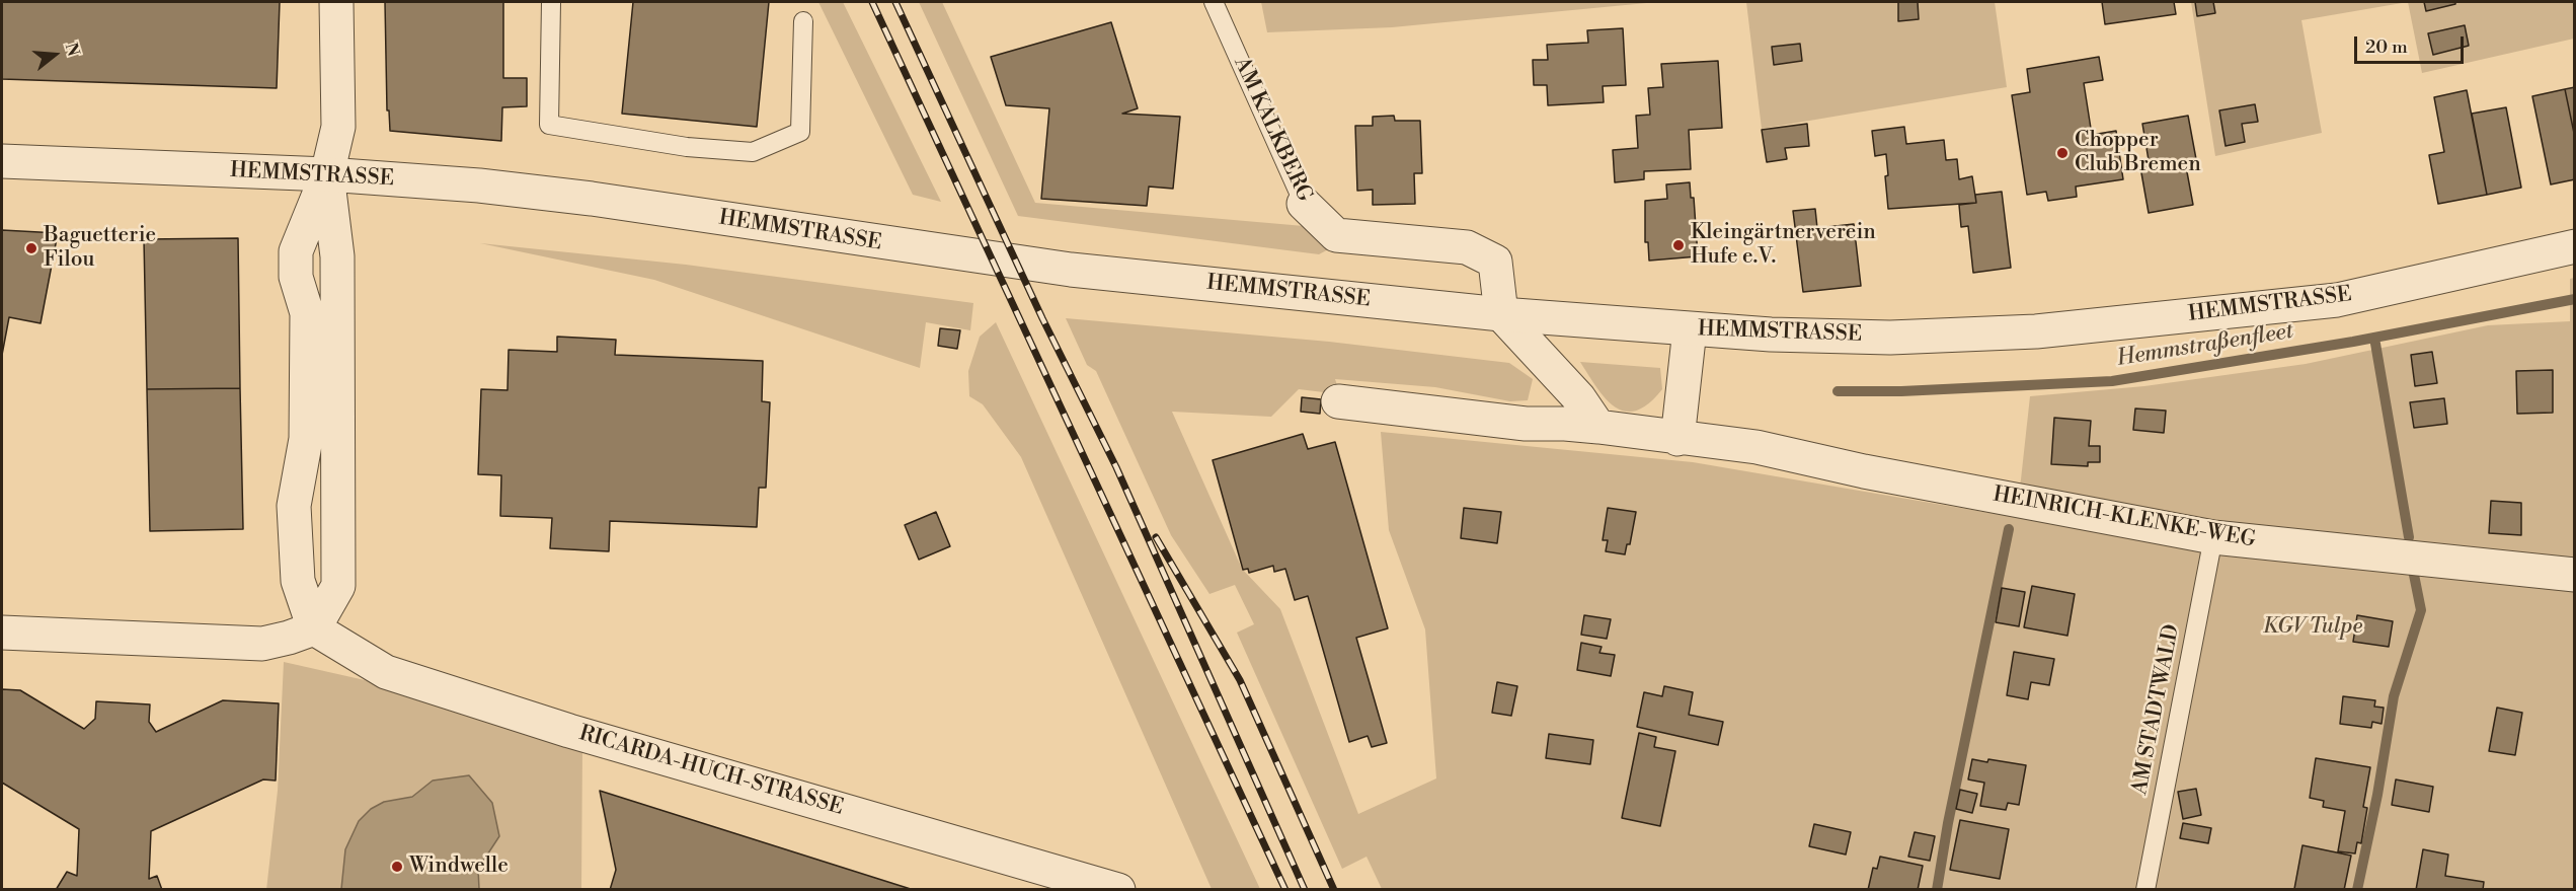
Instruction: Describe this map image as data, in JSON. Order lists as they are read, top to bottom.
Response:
{
  "streets": {
    "street": [
      "AM KALKBERG",
      "HEMMSTRASSE",
      "HEINRICH-KLENKE-WEG",
      "RICARDA-HUCH-STRASSE"
    ],
    "lane": ["AM STADTWALD"]
  },
  "crossings": [
    ["AM KALKBERG", "HEMMSTRASSE"],
    ["HEINRICH-KLENKE-WEG", "AM STADTWALD"]
  ],
  "water": ["Hemmstraßenfleet"],
  "parks": ["KGV Tulpe"],
  "places": [
    "Chopper Club Bremen",
    "Kleingärtnerverein Hufe e.V.",
    "Baguetterie Filou",
    "Windwelle"
  ],
  "scale_bar": "20 m",
  "north": "right"
}
